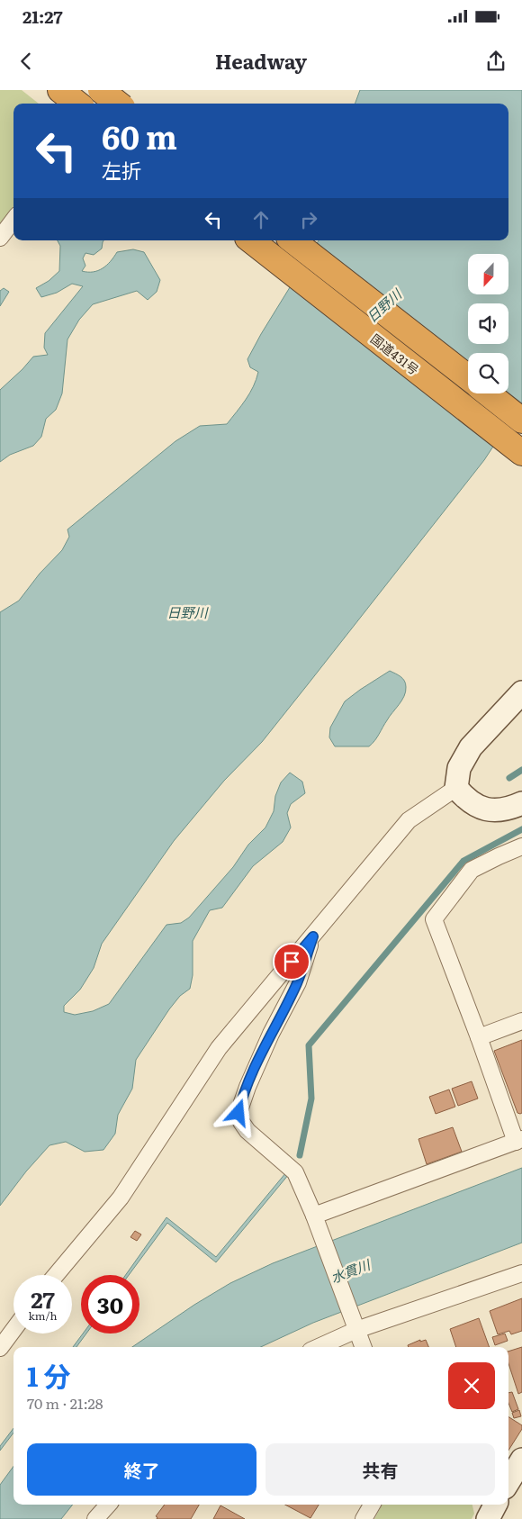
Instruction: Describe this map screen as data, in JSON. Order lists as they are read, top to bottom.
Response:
{
  "streets": {
    "highway": ["国道431号"]
  },
  "water": ["日野川", "水貫川"],
  "north": "bottom",
  "page": {
    "status": "21:27",
    "header": "Headway",
    "turn": ["60 m", "左折"],
    "speed": "27 km/h",
    "limit": "30",
    "heading": ["1 分", "70 m · 21:28"],
    "buttons": ["終了", "共有"]
  }
}
